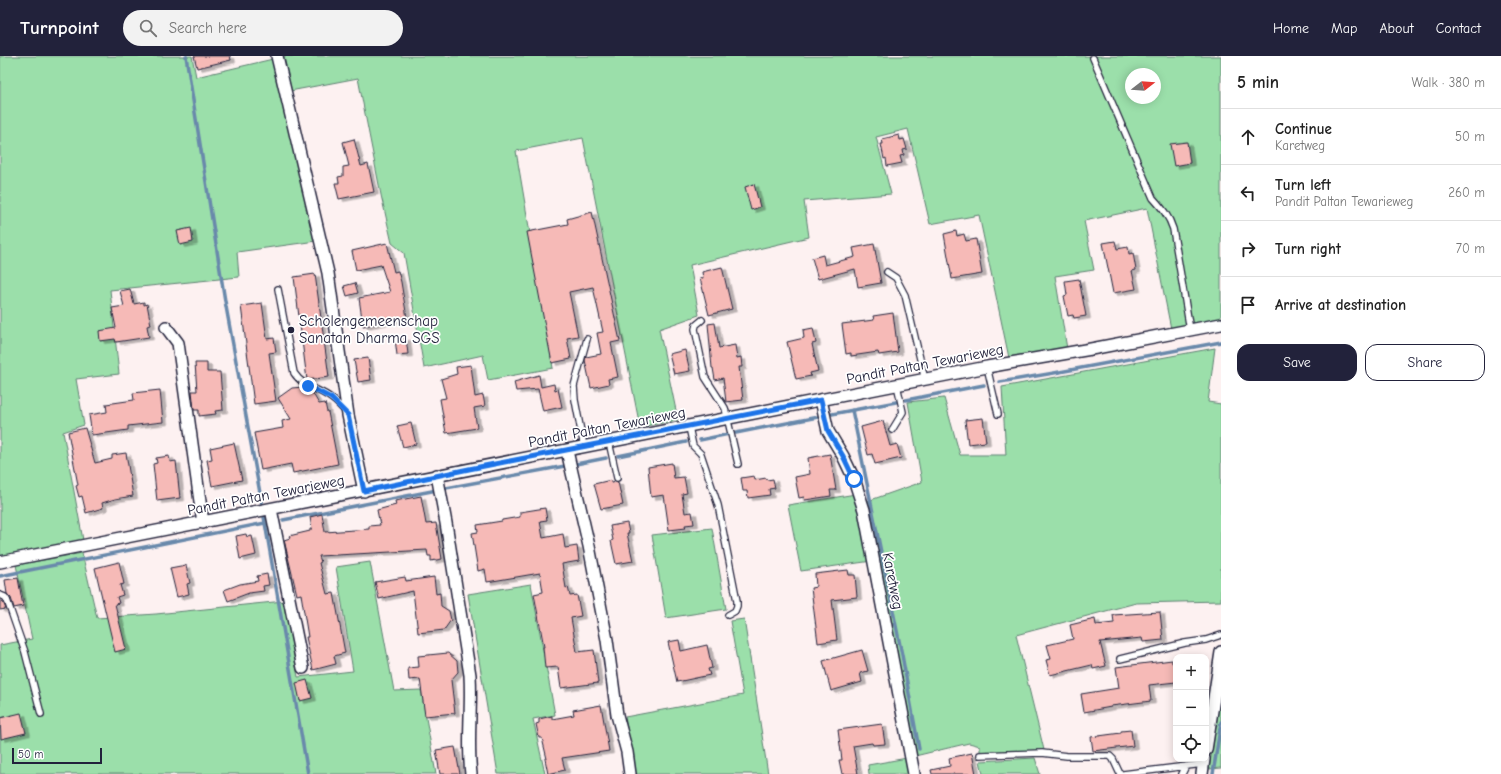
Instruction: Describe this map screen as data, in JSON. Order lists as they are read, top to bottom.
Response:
{
  "streets": {
    "street": ["Pandit Paltan Tewarieweg", "Karetweg"]
  },
  "crossings": [
    ["Pandit Paltan Tewarieweg", "Karetweg"]
  ],
  "places": ["Scholengemeenschap Sanatan Dharma SGS"],
  "scale_bar": "50 m",
  "north": "right",
  "page": {
    "header": "Turnpoint",
    "search": "Search here",
    "nav": [
      "Home",
      "Map",
      "About",
      "Contact"
    ],
    "heading": ["5 min", "Walk · 380 m"],
    "list": [
      ["Continue", "Karetweg", "50 m"],
      ["Turn left", "Pandit Paltan Tewarieweg", "260 m"],
      ["Turn right", "70 m"],
      "Arrive at destination"
    ],
    "buttons": ["Save", "Share"],
    "map_buttons": ["+", "−"],
    "scale": "50 m"
  }
}
